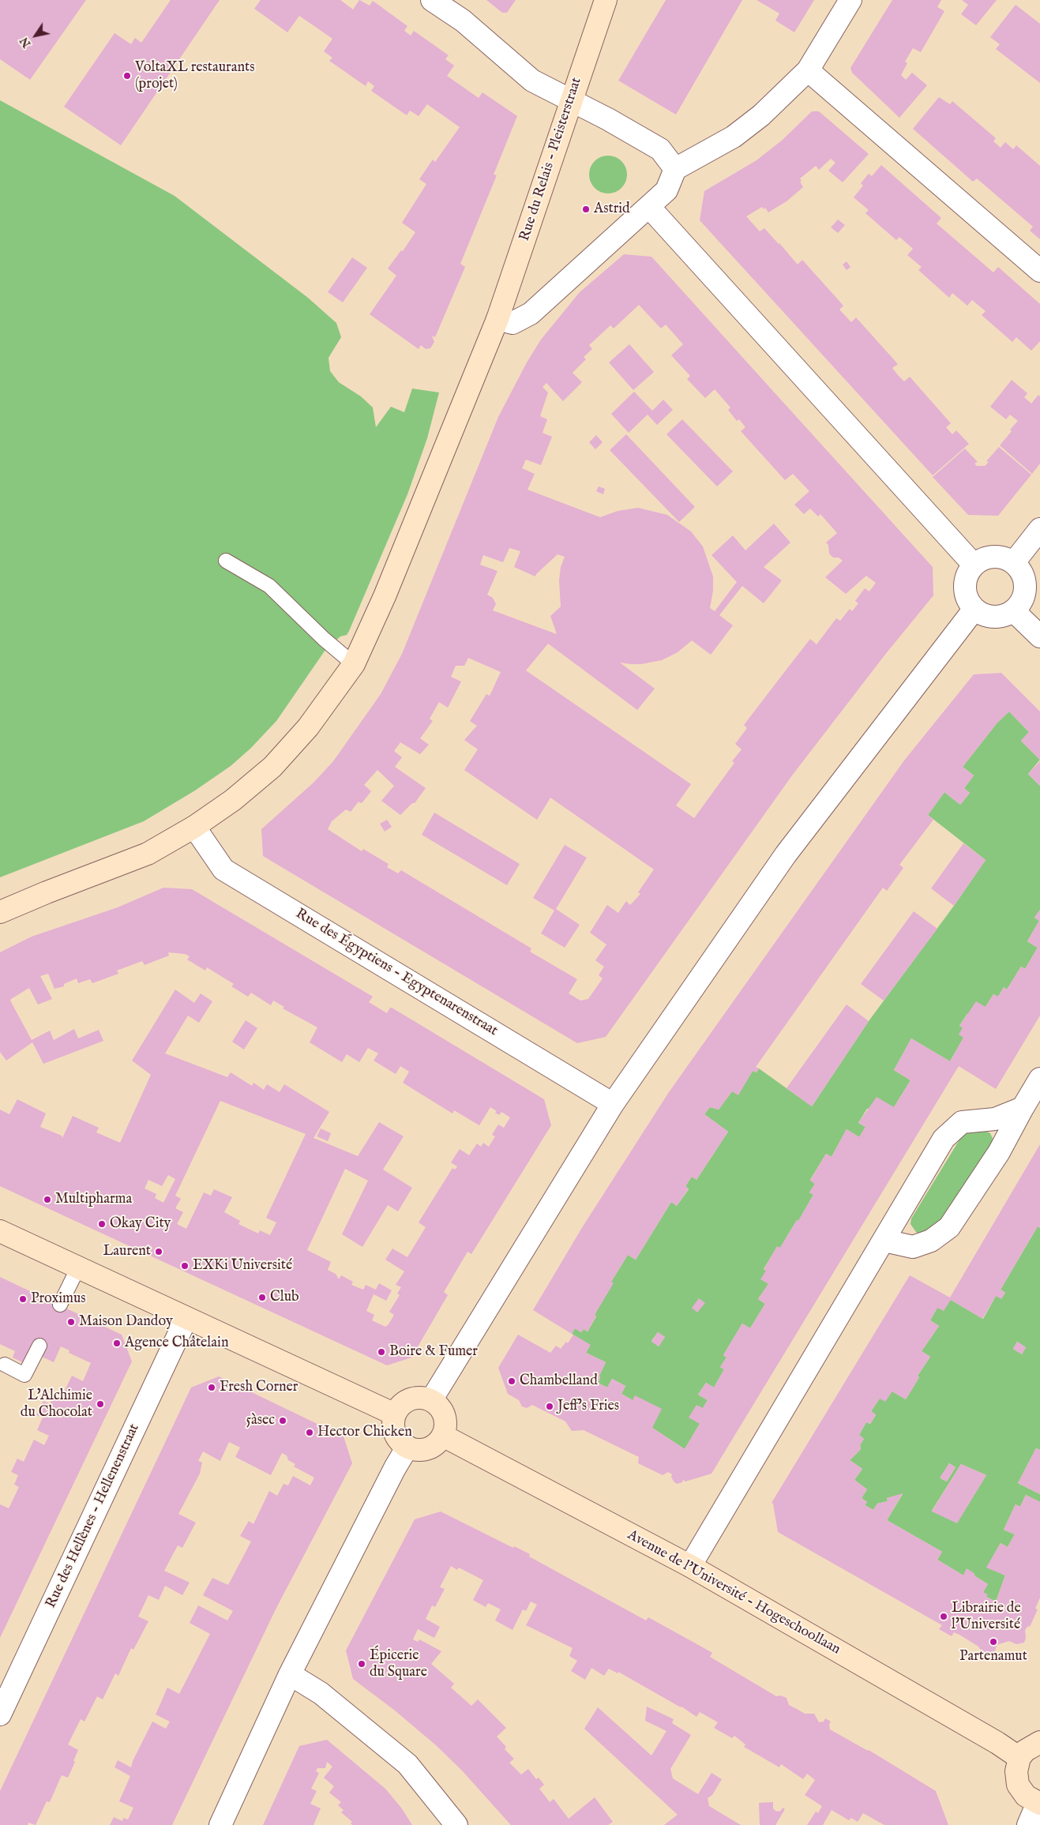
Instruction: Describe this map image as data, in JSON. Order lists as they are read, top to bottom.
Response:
{
  "streets": {
    "street": [
      "Rue du Relais - Pleisterstraat",
      "Rue des Égyptiens - Egyptenarenstraat",
      "Rue des Hellènes - Hellenenstraat",
      "Avenue de l'Université - Hogeschoollaan"
    ]
  },
  "crossings": [
    ["Rue du Relais - Pleisterstraat", "Rue des Égyptiens - Egyptenarenstraat"]
  ],
  "places": [
    "VoltaXL restaurants (projet)",
    "Astrid",
    "Multipharma",
    "Okay City",
    "Laurent",
    "EXKi Université",
    "Club",
    "Proximus",
    "Maison Dandoy",
    "Agence Châtelain",
    "Boire & Fumer",
    "Chambelland",
    "Fresh Corner",
    "L'Alchimie du Chocolat",
    "Jeff's Fries",
    "5àsec",
    "Hector Chicken",
    "Librairie de l'Université",
    "Partenamut",
    "Épicerie du Square"
  ],
  "north": "bottom left"
}
